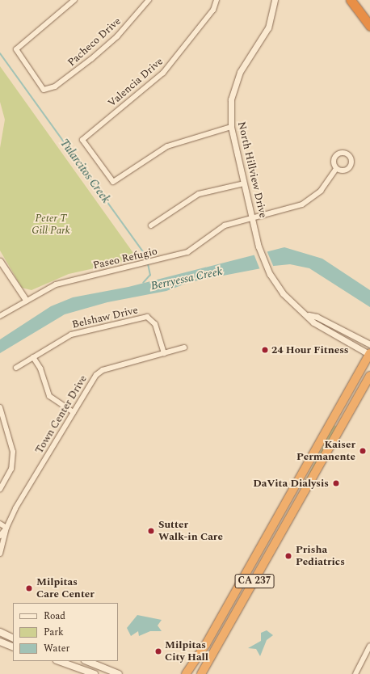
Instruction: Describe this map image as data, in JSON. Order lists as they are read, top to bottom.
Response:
{
  "streets": {
    "highway": ["CA 237"],
    "street": [
      "Pacheco Drive",
      "Valencia Drive",
      "North Hillview Drive",
      "Paseo Refugio",
      "Belshaw Drive",
      "Town Center Drive"
    ]
  },
  "crossings": [
    ["Valencia Drive", "North Hillview Drive"],
    ["North Hillview Drive", "Paseo Refugio"],
    ["North Hillview Drive", "CA 237"],
    ["Belshaw Drive", "Town Center Drive"]
  ],
  "water": ["Tularcitos Creek", "Berryessa Creek"],
  "parks": ["Peter T Gill Park"],
  "places": [
    "24 Hour Fitness",
    "Kaiser Permanente",
    "DaVita Dialysis",
    "Sutter Walk-in Care",
    "Prisha Pediatrics",
    "Milpitas Care Center",
    "Milpitas City Hall"
  ],
  "legend": ["Road", "Park", "Water"]
}
